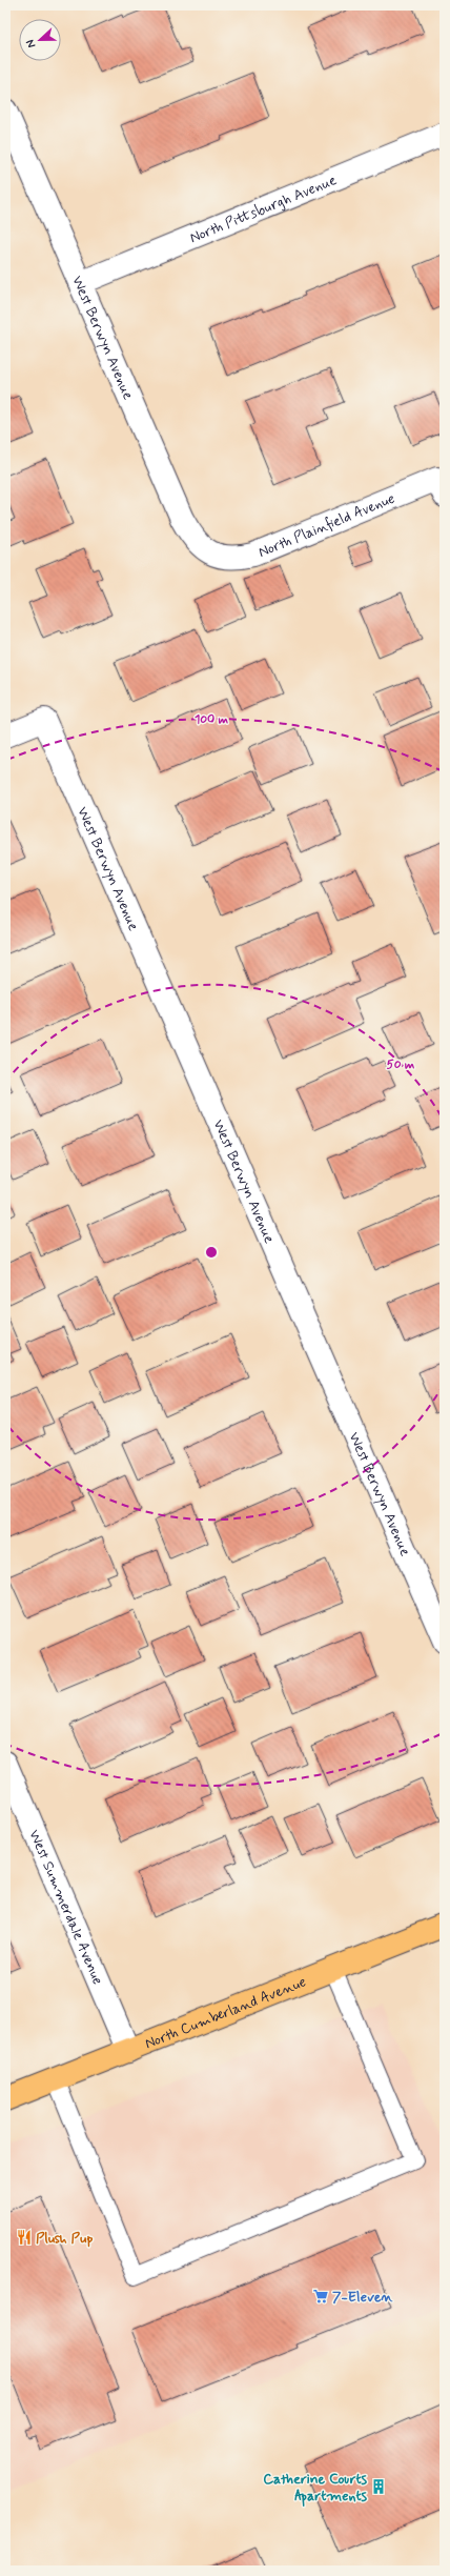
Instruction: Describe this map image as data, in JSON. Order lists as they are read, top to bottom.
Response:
{
  "streets": {
    "main road": ["North Cumberland Avenue"],
    "street": [
      "North Pittsburgh Avenue",
      "West Berwyn Avenue",
      "North Plainfield Avenue",
      "West Summerdale Avenue"
    ]
  },
  "crossings": [
    ["North Pittsburgh Avenue", "West Berwyn Avenue"],
    ["West Berwyn Avenue", "North Plainfield Avenue"],
    ["West Summerdale Avenue", "North Cumberland Avenue"]
  ],
  "places": {
    "restaurant": ["Plush Pup"],
    "supermarket": ["7-Eleven"],
    "building": ["Catherine Courts Apartments"]
  },
  "north": "left",
  "rings": ["100 m", "50 m"]
}
